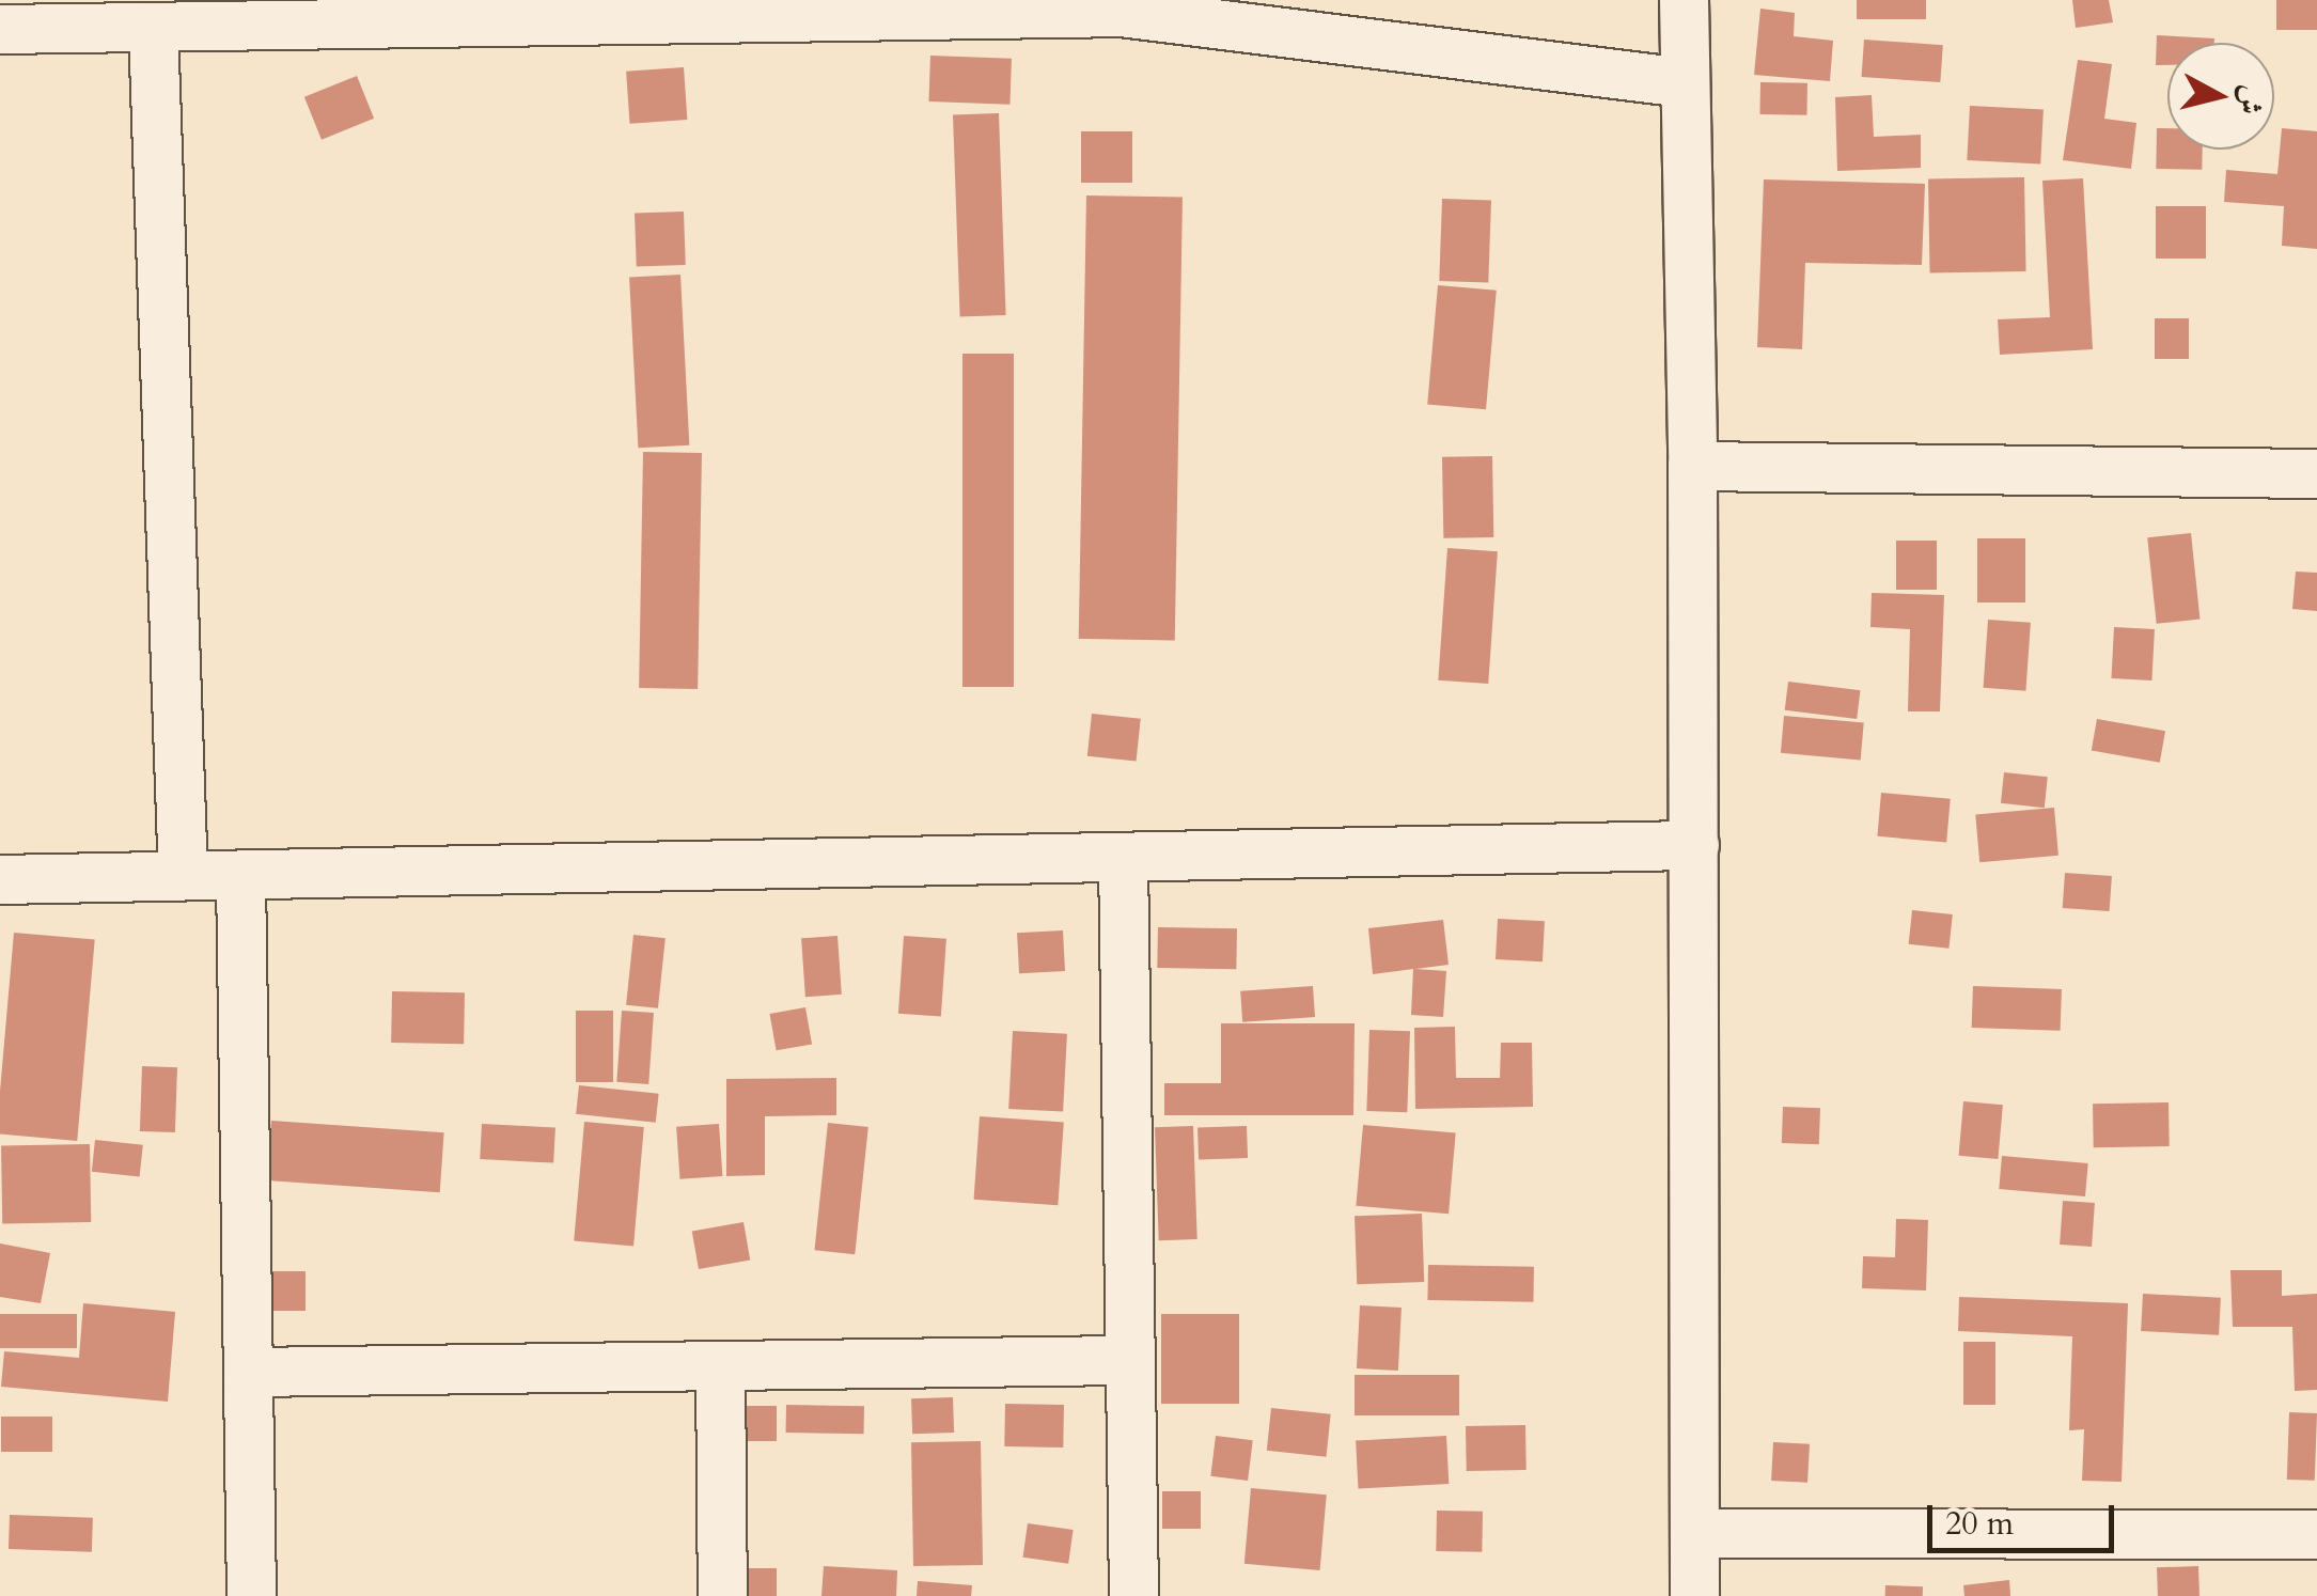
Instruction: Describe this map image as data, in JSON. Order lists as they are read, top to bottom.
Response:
{
  "scale_bar": "20 m",
  "north": "right"
}
